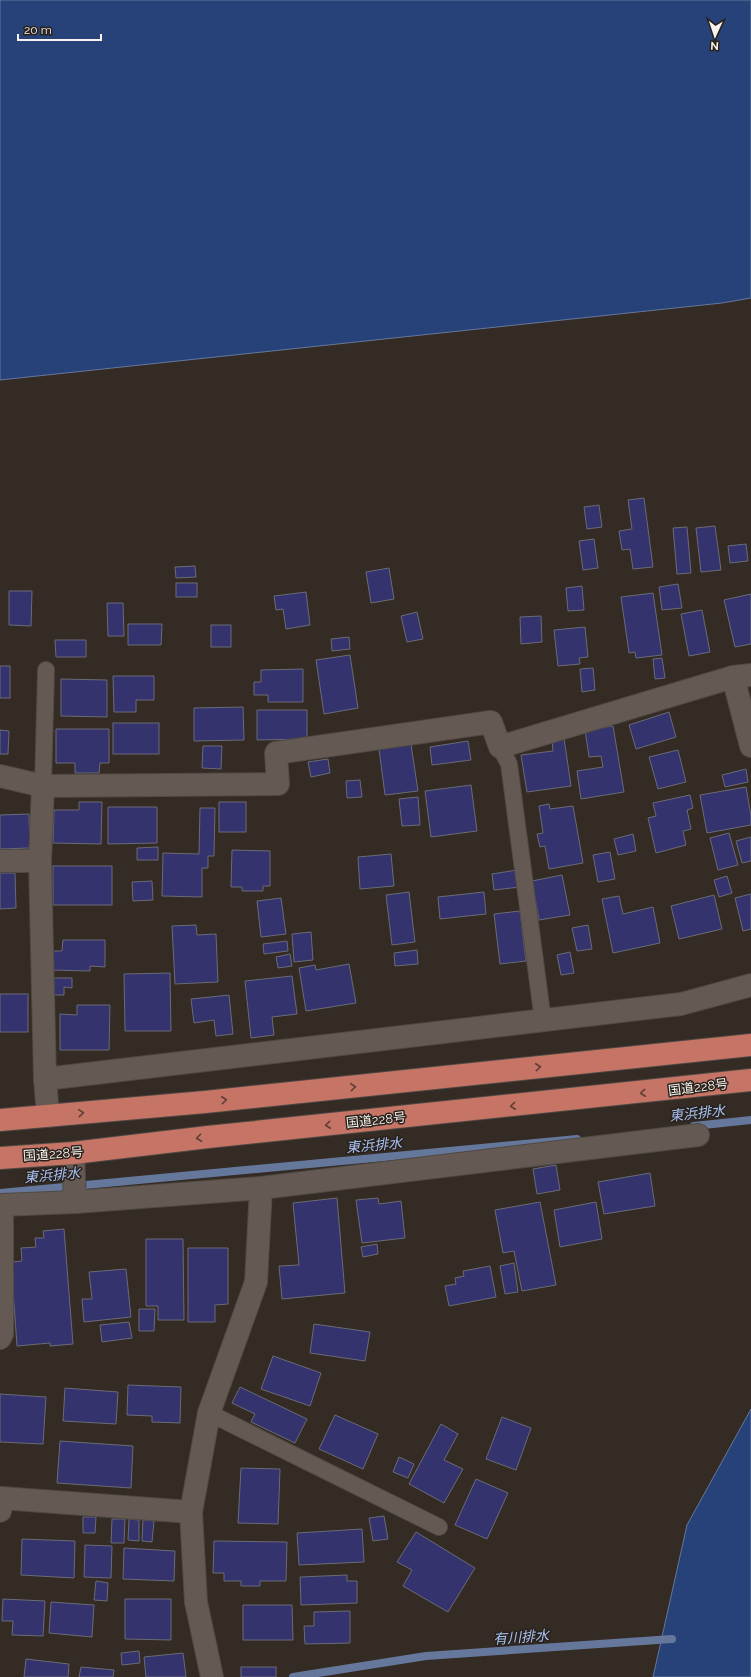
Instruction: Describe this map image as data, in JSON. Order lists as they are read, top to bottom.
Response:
{
  "streets": {
    "highway": ["国道228号"]
  },
  "water": ["東浜排水", "有川排水"],
  "scale_bar": "20 m",
  "north": "bottom"
}
